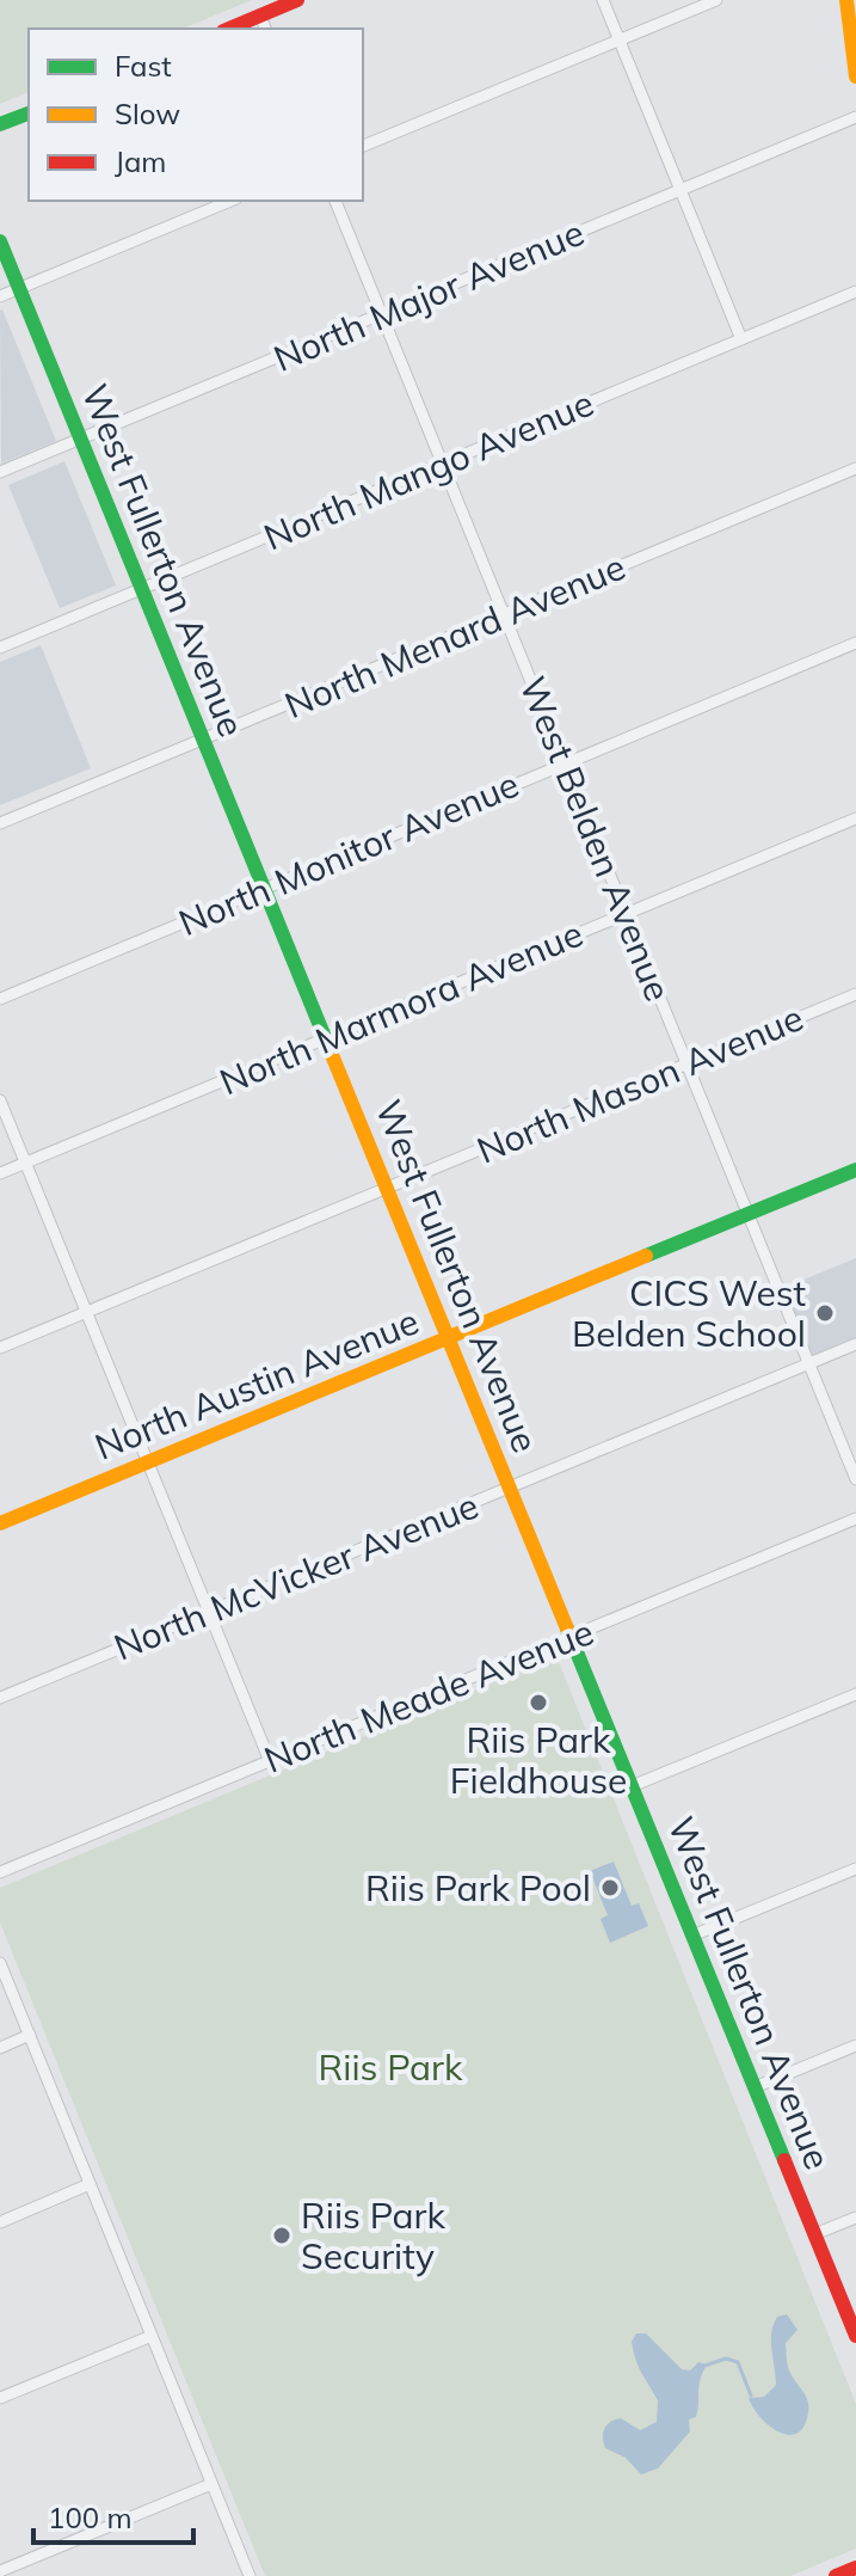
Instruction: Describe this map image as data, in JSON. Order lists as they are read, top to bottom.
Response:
{
  "streets": {
    "main road": ["West Fullerton Avenue", "North Austin Avenue"],
    "street": [
      "North Major Avenue",
      "North Mango Avenue",
      "North Menard Avenue",
      "West Belden Avenue",
      "North Monitor Avenue",
      "North Marmora Avenue",
      "North Mason Avenue",
      "North McVicker Avenue",
      "North Meade Avenue"
    ]
  },
  "crossings": [
    ["North Major Avenue", "West Fullerton Avenue"],
    ["North Major Avenue", "West Belden Avenue"],
    ["North Mango Avenue", "West Fullerton Avenue"],
    ["North Mango Avenue", "West Belden Avenue"],
    ["West Fullerton Avenue", "North Menard Avenue"],
    ["West Fullerton Avenue", "North Monitor Avenue"],
    ["West Fullerton Avenue", "North Marmora Avenue"],
    ["West Fullerton Avenue", "North Mason Avenue"],
    ["West Fullerton Avenue", "North Austin Avenue"],
    ["West Fullerton Avenue", "North McVicker Avenue"],
    ["West Fullerton Avenue", "North Meade Avenue"],
    ["North Menard Avenue", "West Belden Avenue"],
    ["West Belden Avenue", "North Monitor Avenue"],
    ["West Belden Avenue", "North Marmora Avenue"],
    ["West Belden Avenue", "North Mason Avenue"],
    ["West Belden Avenue", "North Austin Avenue"],
    ["West Belden Avenue", "North McVicker Avenue"]
  ],
  "parks": ["Riis Park"],
  "places": [
    "CICS West Belden School",
    "Riis Park Fieldhouse",
    "Riis Park Pool",
    "Riis Park Security"
  ],
  "legend": ["Fast", "Slow", "Jam"],
  "scale_bar": "100 m"
}
